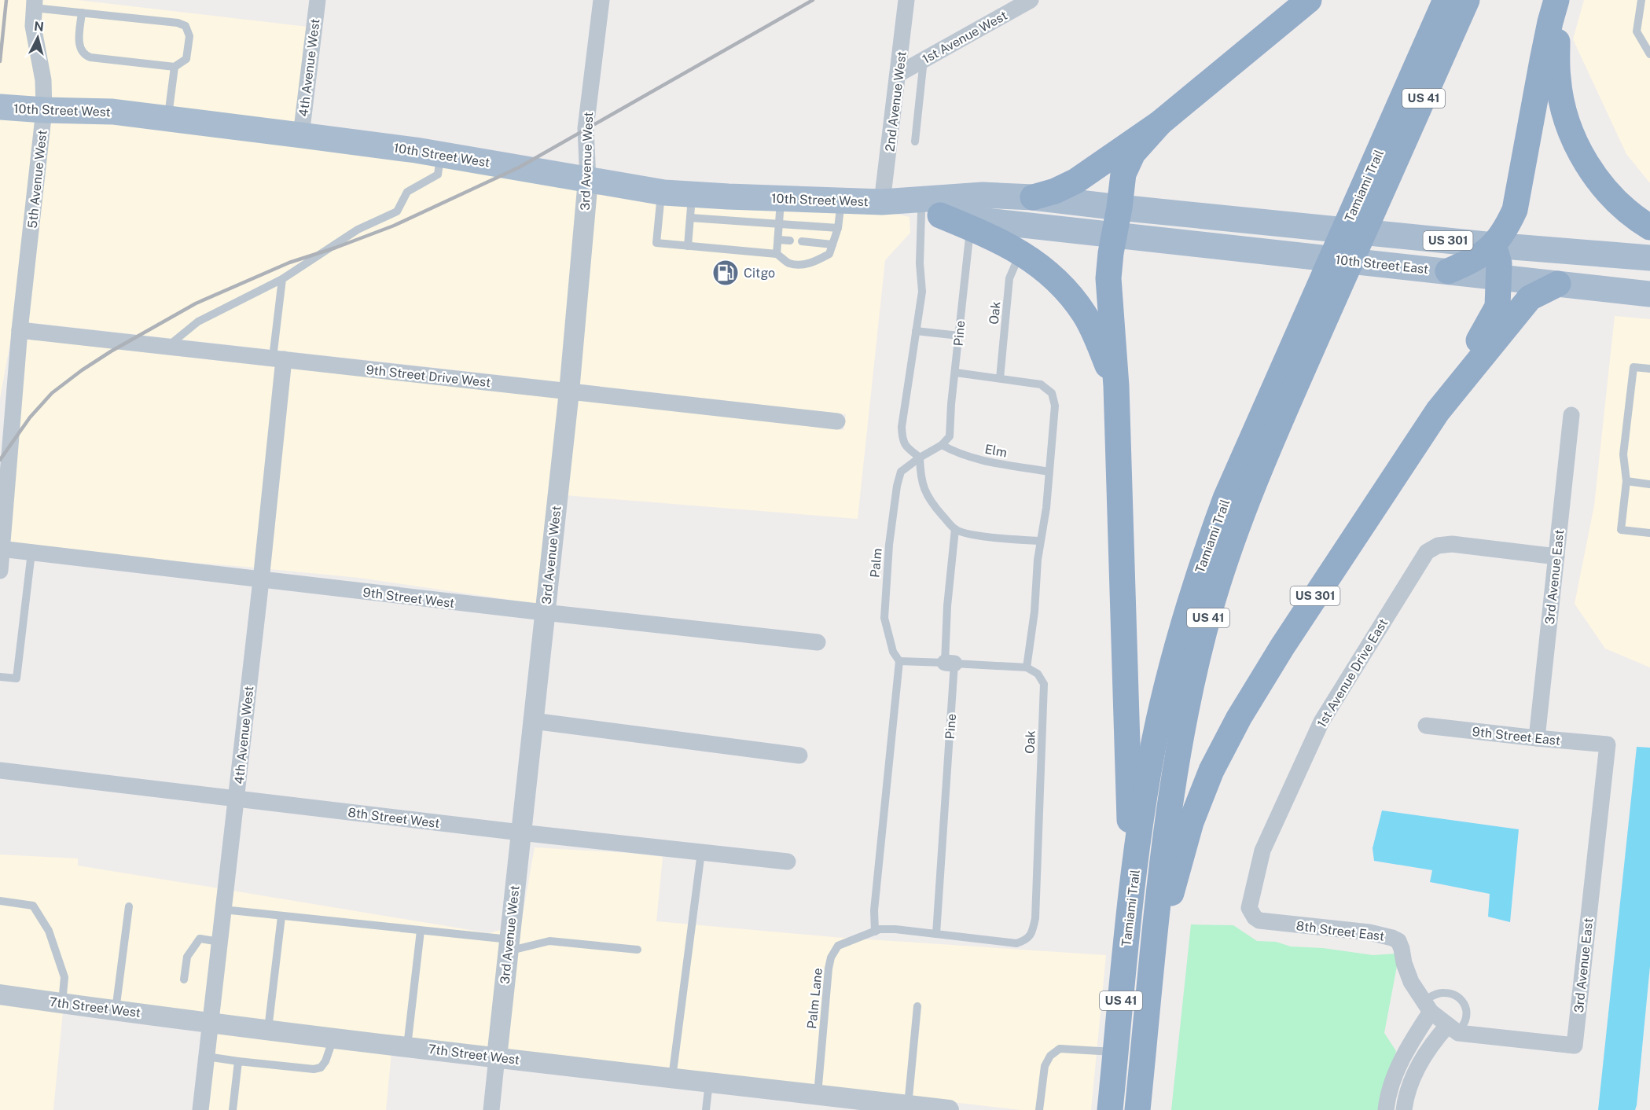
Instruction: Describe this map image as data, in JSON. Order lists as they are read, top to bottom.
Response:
{
  "streets": {
    "highway": ["US 41", "Tamiami Trail", "US 301"],
    "main road": ["10th Street West", "10th Street East"],
    "street": [
      "1st Avenue West",
      "4th Avenue West",
      "2nd Avenue West",
      "3rd Avenue West",
      "5th Avenue West",
      "9th Street Drive West",
      "3rd Avenue East",
      "9th Street West",
      "1st Avenue Drive East",
      "9th Street East",
      "8th Street West",
      "8th Street East",
      "7th Street West"
    ],
    "lane": [
      "Oak",
      "Pine",
      "Elm",
      "Palm",
      "Palm Lane"
    ]
  },
  "crossings": [
    ["1st Avenue West", "2nd Avenue West"],
    ["4th Avenue West", "10th Street West"],
    ["4th Avenue West", "9th Street Drive West"],
    ["4th Avenue West", "9th Street West"],
    ["4th Avenue West", "8th Street West"],
    ["4th Avenue West", "7th Street West"],
    ["2nd Avenue West", "10th Street West"],
    ["10th Street West", "3rd Avenue West"],
    ["10th Street West", "5th Avenue West"],
    ["10th Street West", "US 301"],
    ["3rd Avenue West", "9th Street Drive West"],
    ["3rd Avenue West", "9th Street West"],
    ["3rd Avenue West", "8th Street West"],
    ["3rd Avenue West", "7th Street West"],
    ["5th Avenue West", "9th Street Drive West"],
    ["5th Avenue West", "9th Street West"],
    ["Tamiami Trail", "US 301"],
    ["US 301", "10th Street East"],
    ["Oak", "Palm Lane"],
    ["Pine", "Elm"],
    ["Pine", "Palm"],
    ["Pine", "Palm Lane"],
    ["Elm", "Palm"],
    ["Palm", "Palm Lane"],
    ["3rd Avenue East", "1st Avenue Drive East"],
    ["3rd Avenue East", "9th Street East"],
    ["3rd Avenue East", "8th Street East"],
    ["1st Avenue Drive East", "8th Street East"],
    ["Palm Lane", "7th Street West"]
  ],
  "places": {
    "fuel station": ["Citgo"]
  },
  "north": "top"
}
